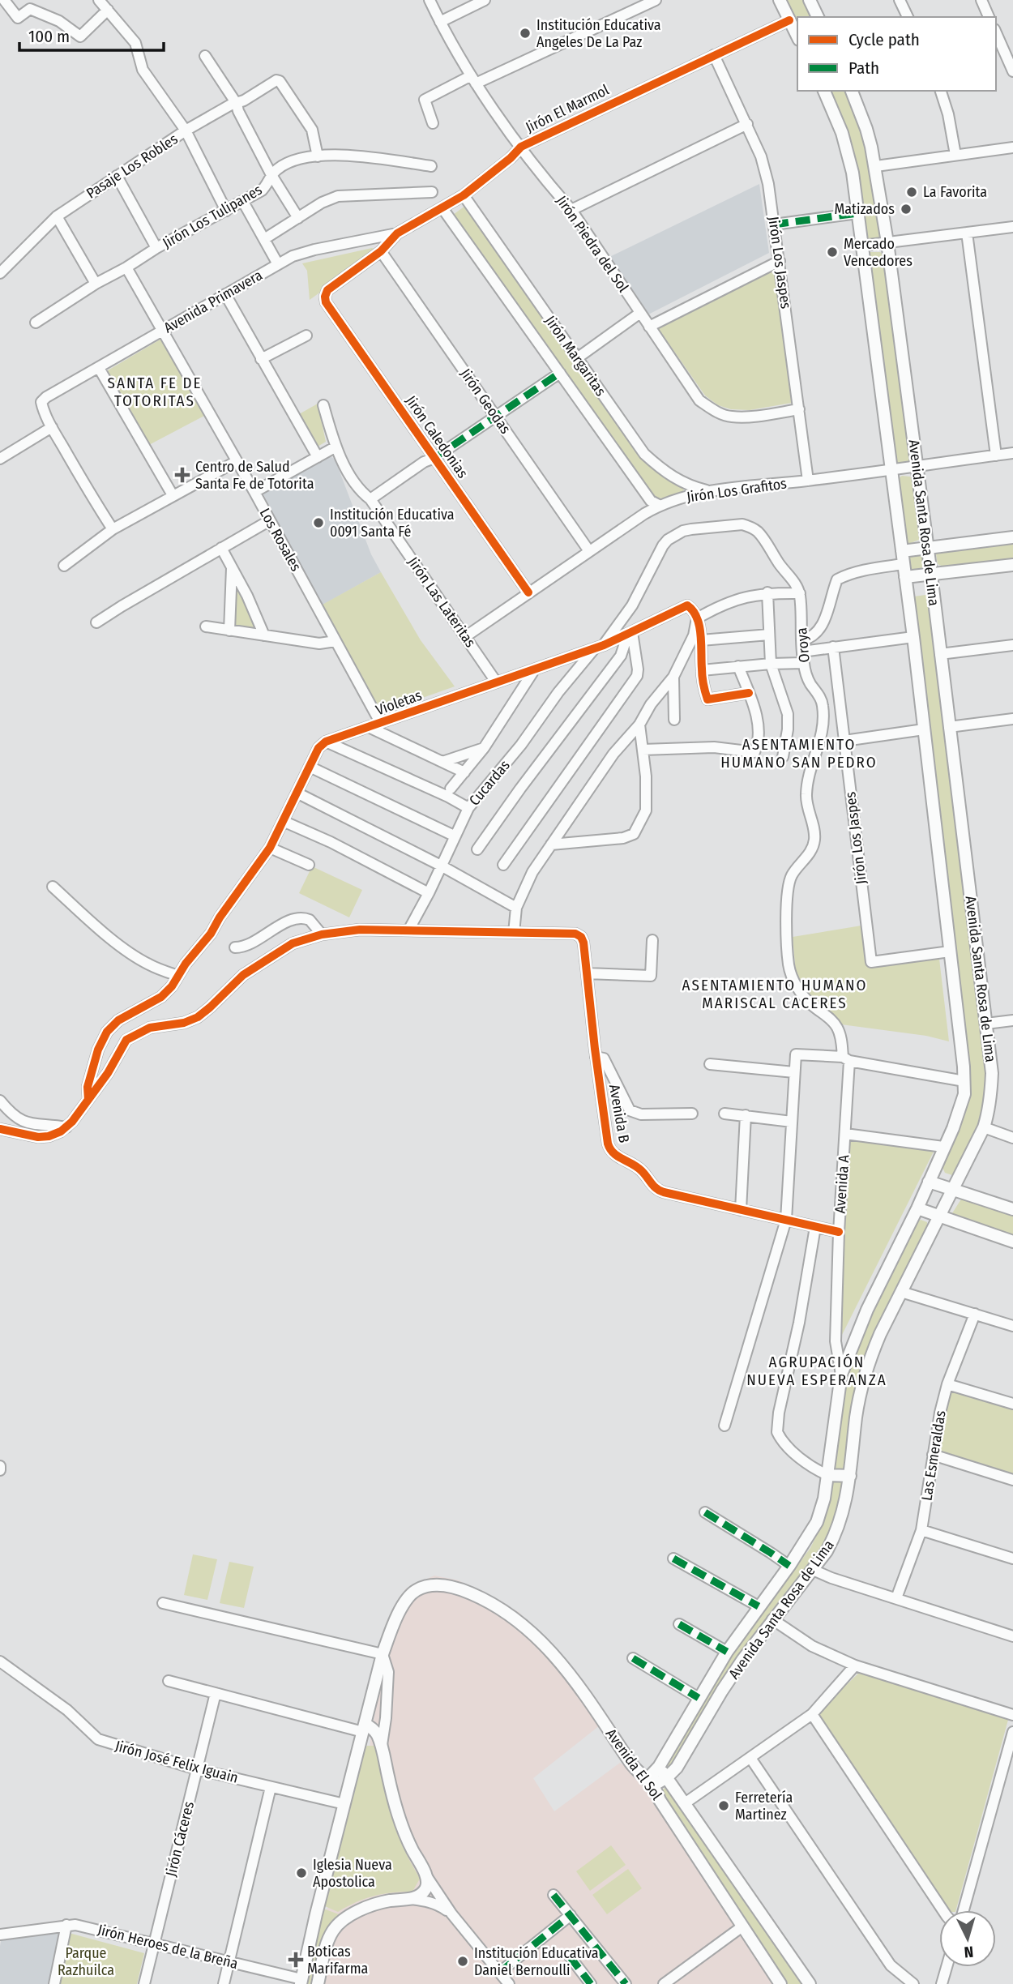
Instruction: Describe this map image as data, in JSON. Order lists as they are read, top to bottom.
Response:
{
  "streets": {
    "main road": ["Avenida Santa Rosa de Lima", "Avenida El Sol"],
    "street": [
      "Jirón El Marmol",
      "Pasaje Los Robles",
      "Jirón Los Tulipanes",
      "Jirón Piedra del Sol",
      "Jirón Los Jaspes",
      "Avenida Primavera",
      "Jirón Margaritas",
      "Jirón Geodas",
      "Jirón Caledonias",
      "Jirón Los Grafitos",
      "Los Rosales",
      "Jirón Las Lateritas",
      "Oroya",
      "Violetas",
      "Cucardas",
      "Avenida B",
      "Avenida A",
      "Las Esmeraldas",
      "Jirón José Felix Iguain",
      "Jirón Cáceres",
      "Jirón Heroes de la Breña"
    ]
  },
  "crossings": [
    ["Jirón El Marmol", "Jirón Piedra del Sol"],
    ["Jirón El Marmol", "Jirón Los Jaspes"],
    ["Jirón El Marmol", "Avenida Primavera"],
    ["Jirón El Marmol", "Jirón Margaritas"],
    ["Jirón El Marmol", "Jirón Geodas"],
    ["Jirón El Marmol", "Jirón Caledonias"],
    ["Pasaje Los Robles", "Jirón Los Tulipanes"],
    ["Jirón Los Tulipanes", "Los Rosales"],
    ["Jirón Piedra del Sol", "Jirón Los Jaspes"],
    ["Jirón Los Jaspes", "Jirón Los Grafitos"],
    ["Jirón Los Jaspes", "Avenida Santa Rosa de Lima"],
    ["Avenida Primavera", "Los Rosales"],
    ["Jirón Margaritas", "Jirón Los Grafitos"],
    ["Jirón Geodas", "Jirón Los Grafitos"],
    ["Jirón Caledonias", "Jirón Los Grafitos"],
    ["Jirón Los Grafitos", "Avenida Santa Rosa de Lima"],
    ["Jirón Los Grafitos", "Jirón Las Lateritas"],
    ["Avenida Santa Rosa de Lima", "Avenida A"],
    ["Avenida Santa Rosa de Lima", "Avenida El Sol"],
    ["Los Rosales", "Violetas"],
    ["Jirón Las Lateritas", "Violetas"],
    ["Oroya", "Avenida A"],
    ["Violetas", "Cucardas"],
    ["Avenida B", "Avenida A"],
    ["Jirón José Felix Iguain", "Jirón Cáceres"],
    ["Jirón Cáceres", "Jirón Heroes de la Breña"]
  ],
  "districts": [
    "SANTA FE DE TOTORITAS",
    "ASENTAMIENTO HUMANO SAN PEDRO",
    "ASENTAMIENTO HUMANO MARISCAL CACERES",
    "AGRUPACIÓN NUEVA ESPERANZA"
  ],
  "parks": ["Parque Razhuilca"],
  "places": {
    "other": [
      "Institución Educativa Angeles De La Paz",
      "La Favorita",
      "Matizados",
      "Mercado Vencedores",
      "Institución Educativa 0091 Santa Fé",
      "Ferretería Martinez",
      "Iglesia Nueva Apostolica",
      "Institución Educativa Daniel Bernoulli"
    ],
    "health": ["Centro de Salud Santa Fe de Totorita", "Boticas Marifarma"]
  },
  "legend": ["Cycle path", "Path"],
  "scale_bar": "100 m",
  "north": "bottom"
}
